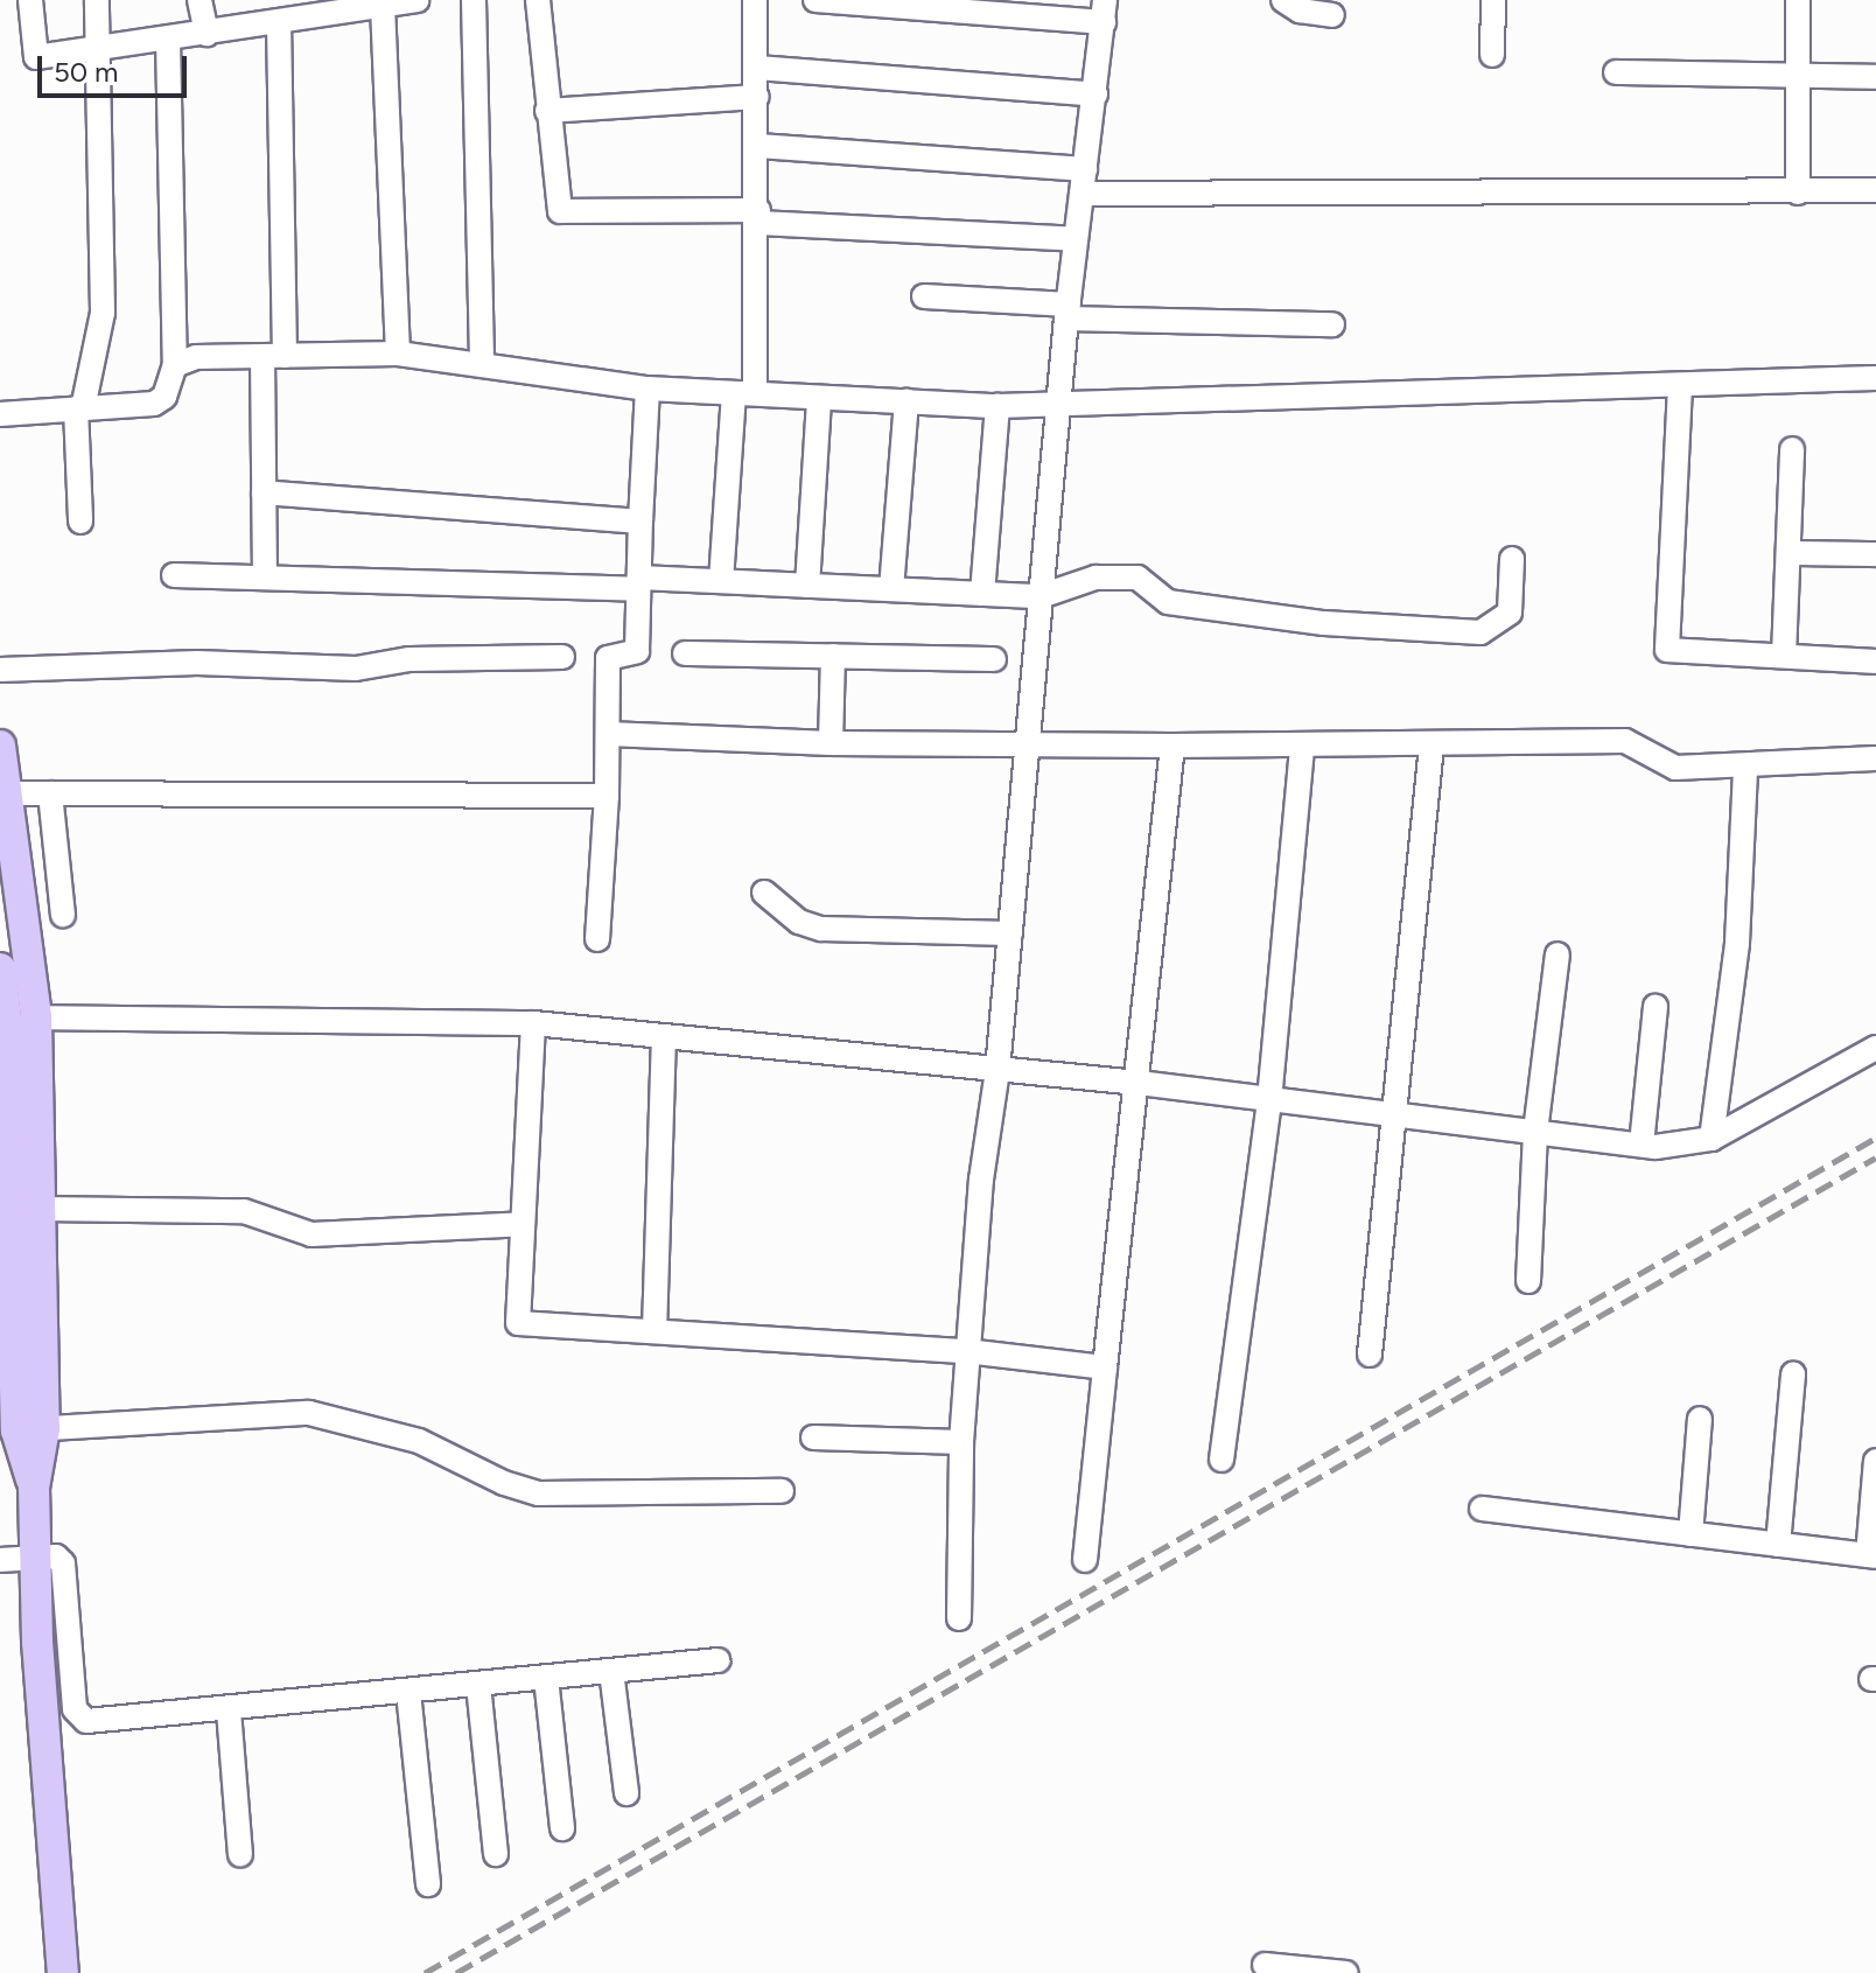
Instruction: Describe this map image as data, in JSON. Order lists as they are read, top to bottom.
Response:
{
  "scale_bar": "50 m"
}
